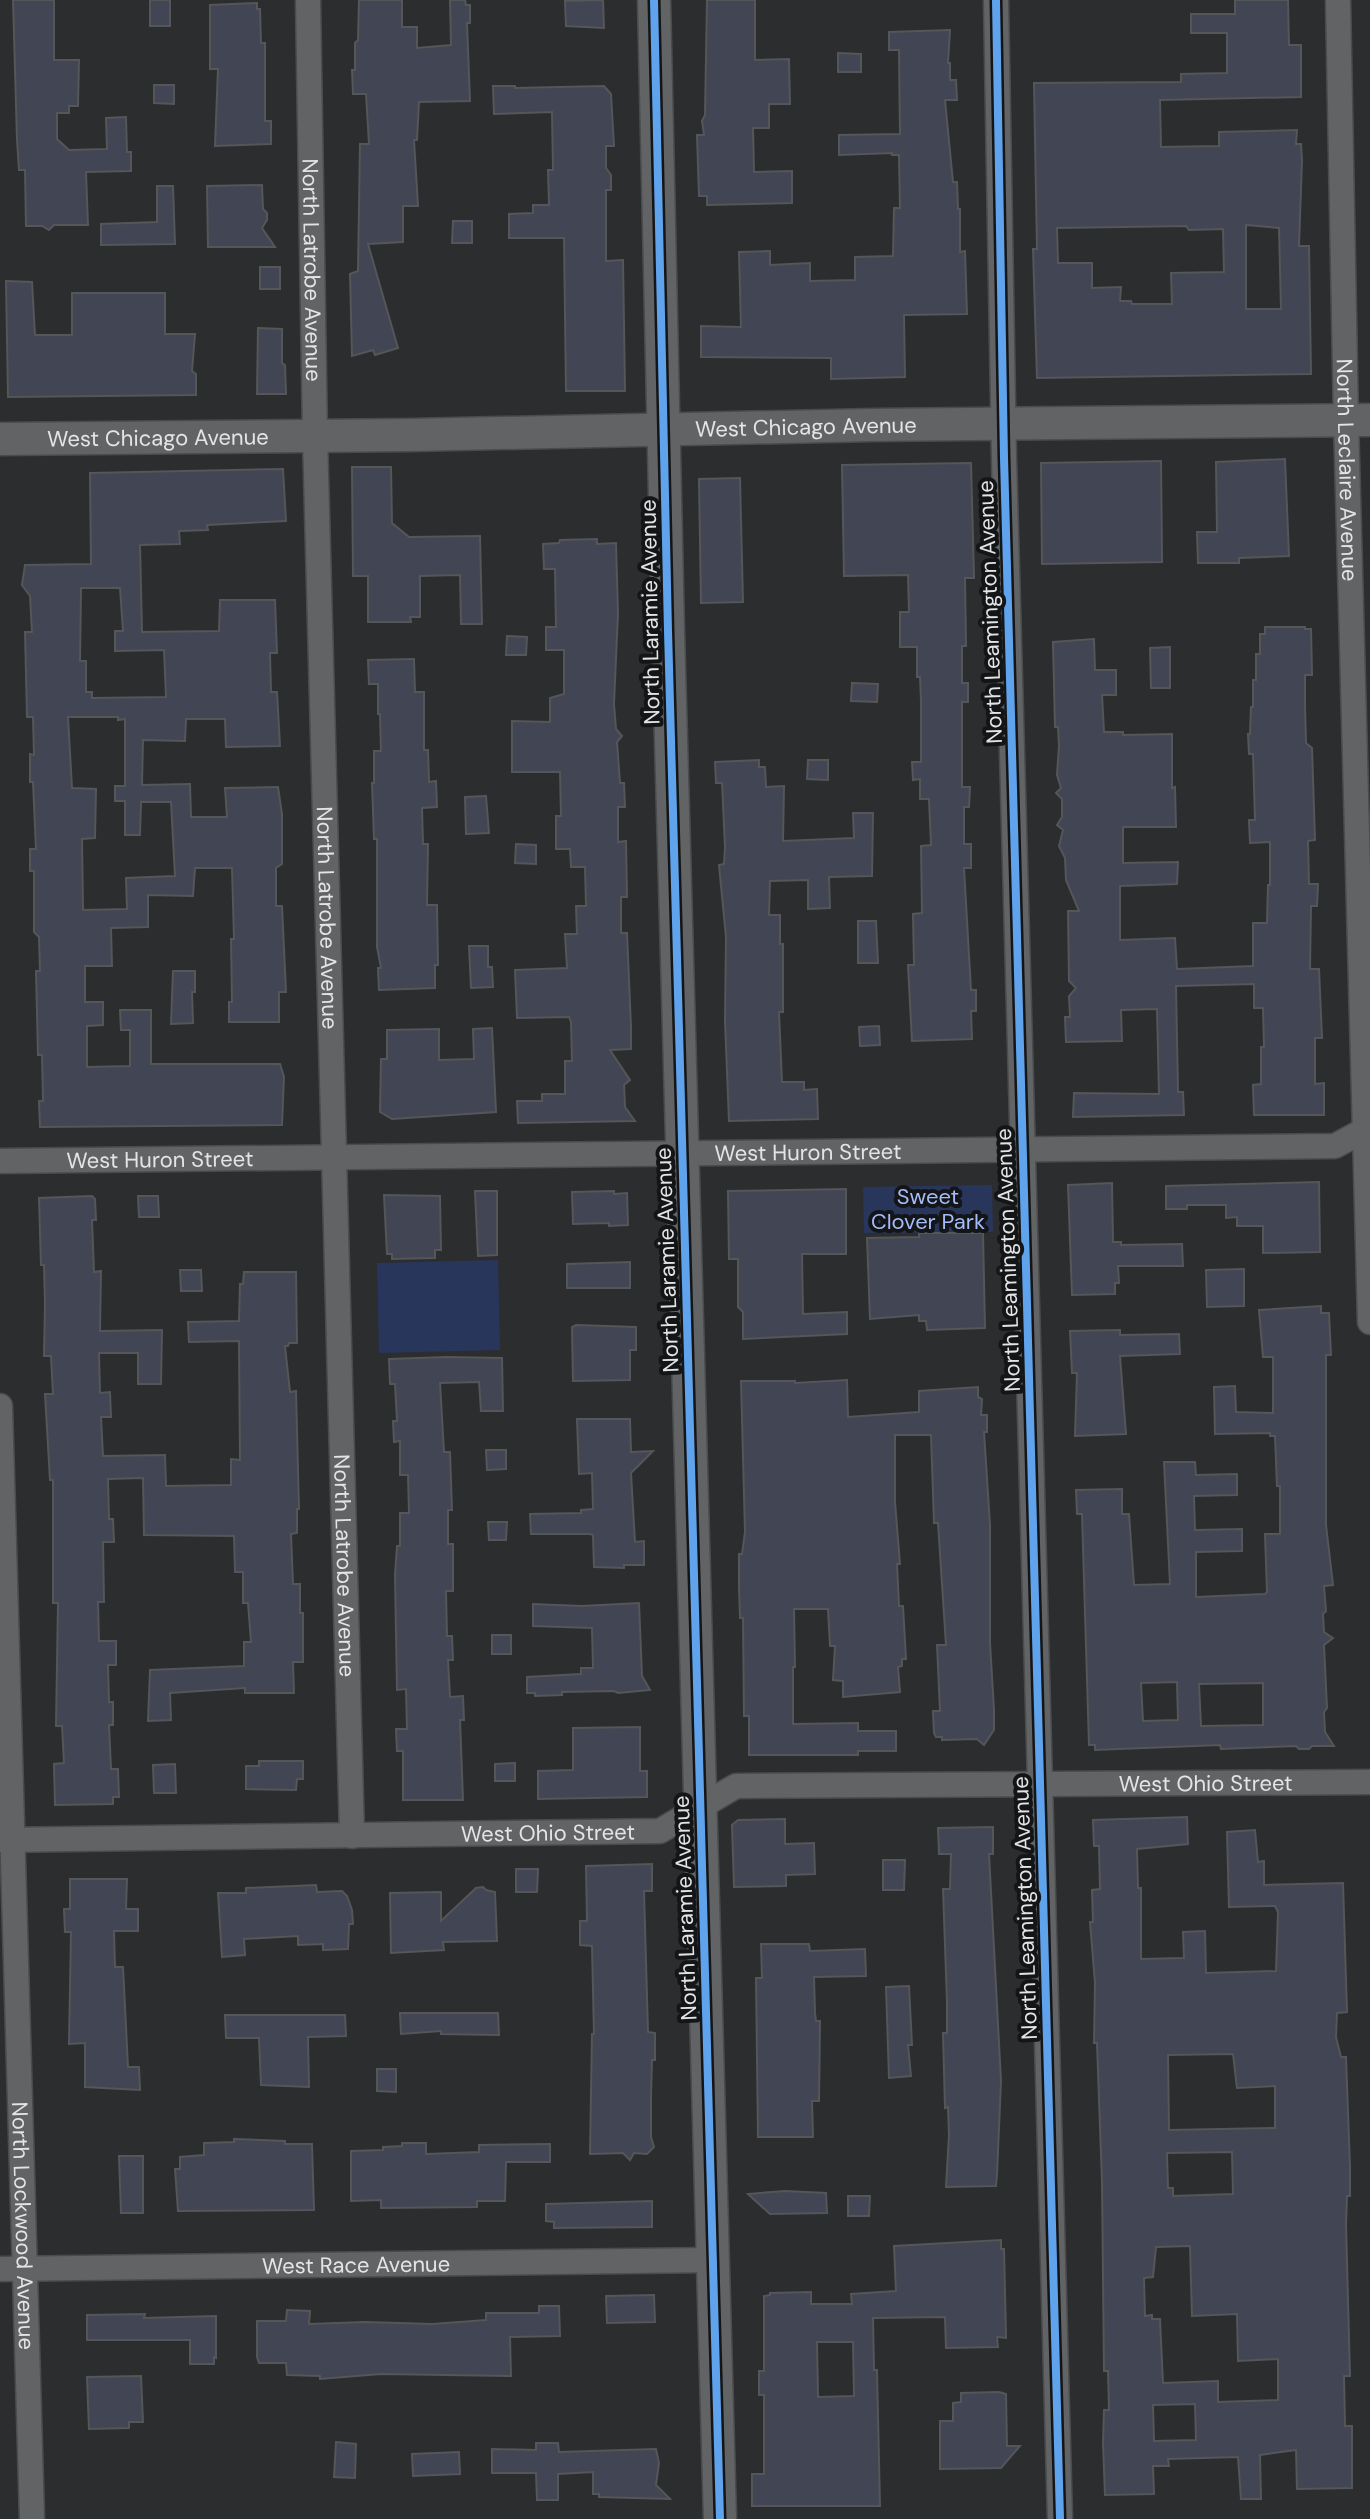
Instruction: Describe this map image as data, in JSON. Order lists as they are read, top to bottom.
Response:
{
  "streets": {
    "street": [
      "North Latrobe Avenue",
      "West Chicago Avenue",
      "North Leclaire Avenue",
      "North Laramie Avenue",
      "North Leamington Avenue",
      "West Huron Street",
      "West Ohio Street",
      "North Lockwood Avenue",
      "West Race Avenue"
    ]
  },
  "crossings": [
    ["North Latrobe Avenue", "West Chicago Avenue"],
    ["North Latrobe Avenue", "West Huron Street"],
    ["North Latrobe Avenue", "West Ohio Street"],
    ["West Chicago Avenue", "North Leclaire Avenue"],
    ["West Chicago Avenue", "North Laramie Avenue"],
    ["West Chicago Avenue", "North Leamington Avenue"],
    ["North Leclaire Avenue", "West Huron Street"],
    ["North Laramie Avenue", "West Huron Street"],
    ["North Laramie Avenue", "West Ohio Street"],
    ["North Laramie Avenue", "West Race Avenue"],
    ["North Leamington Avenue", "West Huron Street"],
    ["North Leamington Avenue", "West Ohio Street"],
    ["West Ohio Street", "North Lockwood Avenue"],
    ["North Lockwood Avenue", "West Race Avenue"]
  ],
  "parks": ["Sweet Clover Park"]
}
